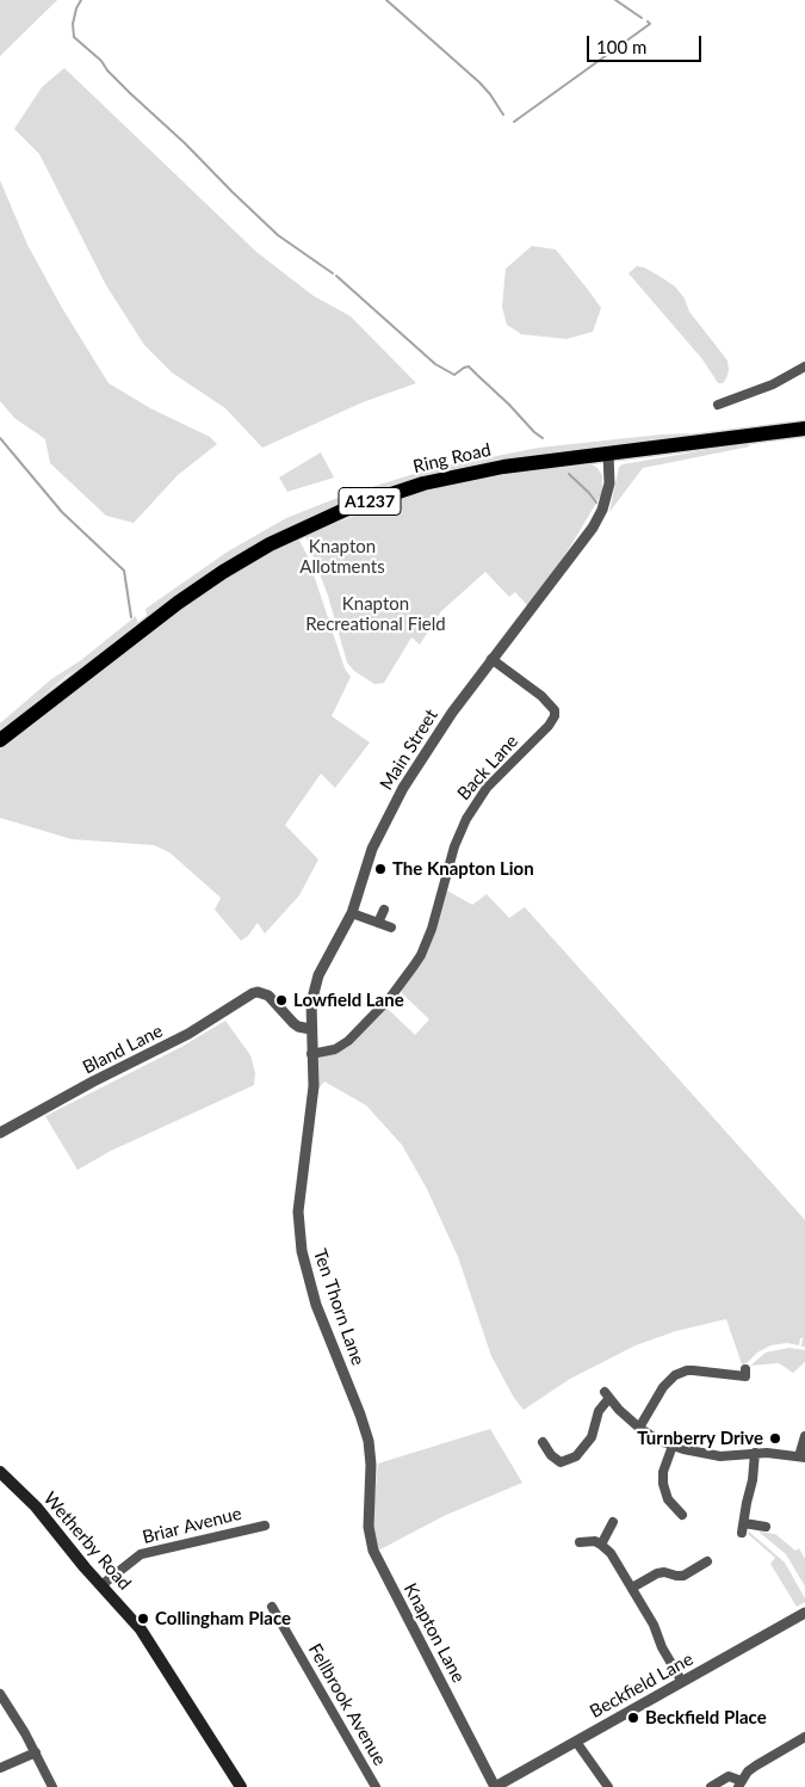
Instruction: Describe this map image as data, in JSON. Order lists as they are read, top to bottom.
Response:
{
  "streets": {
    "highway": ["Ring Road", "A1237"],
    "main road": ["Wetherby Road"],
    "street": [
      "Main Street",
      "Back Lane",
      "Bland Lane",
      "Ten Thorn Lane",
      "Briar Avenue",
      "Knapton Lane",
      "Beckfield Lane",
      "Fellbrook Avenue"
    ]
  },
  "crossings": [
    ["Ring Road", "Main Street"],
    ["Main Street", "Back Lane"],
    ["Main Street", "Bland Lane"],
    ["Main Street", "Ten Thorn Lane"],
    ["Ten Thorn Lane", "Knapton Lane"],
    ["Briar Avenue", "Wetherby Road"],
    ["Knapton Lane", "Beckfield Lane"]
  ],
  "parks": ["Knapton Allotments", "Knapton Recreational Field"],
  "places": [
    "The Knapton Lion",
    "Lowfield Lane",
    "Turnberry Drive",
    "Collingham Place",
    "Beckfield Place"
  ],
  "scale_bar": "100 m"
}
